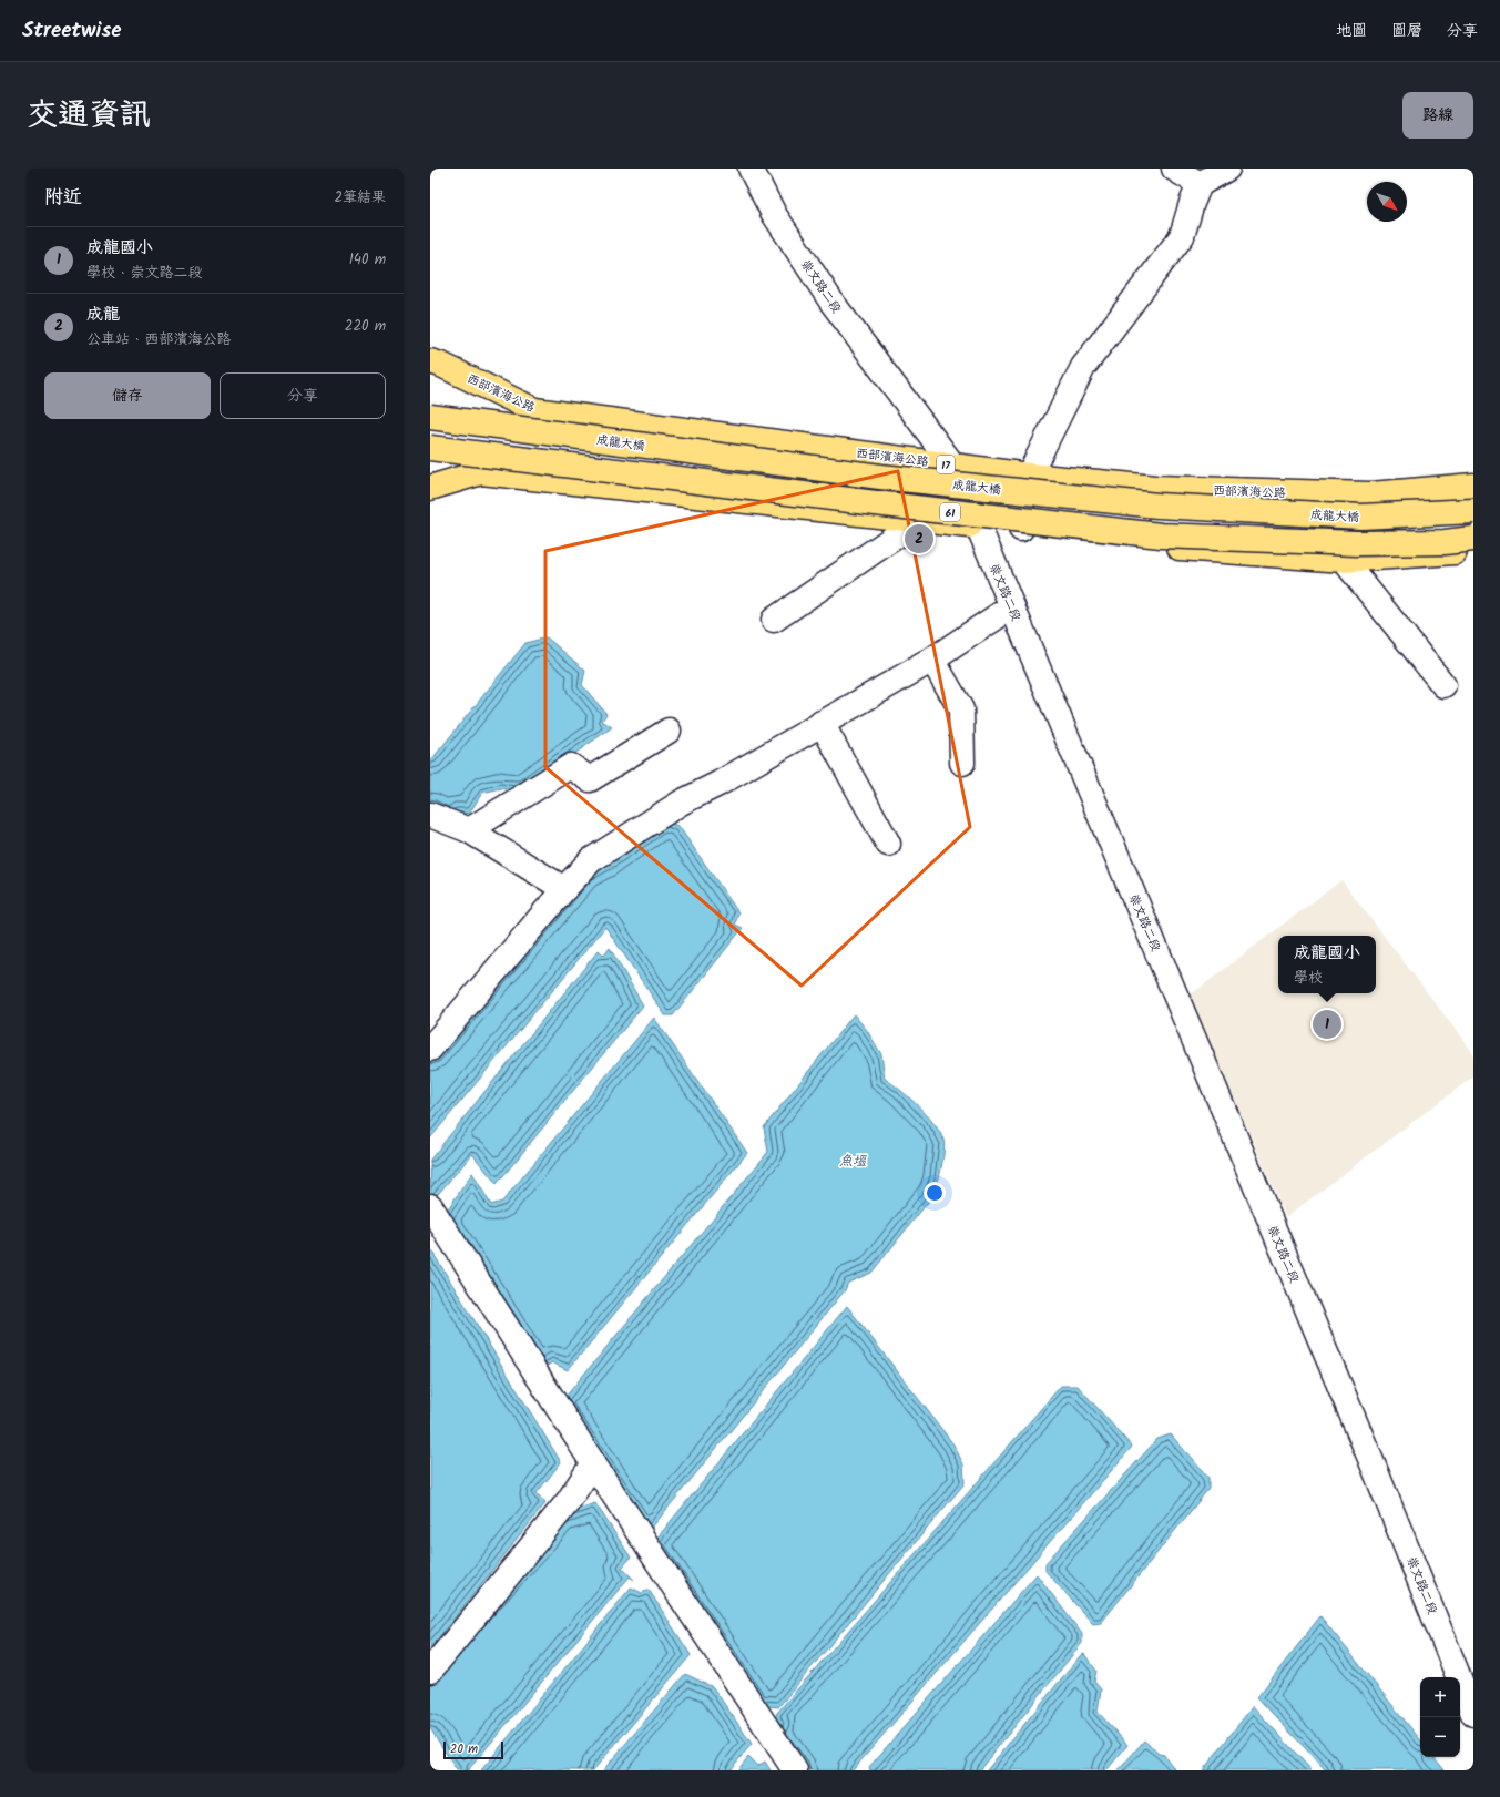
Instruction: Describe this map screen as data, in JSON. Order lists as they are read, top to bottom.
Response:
{
  "streets": {
    "main road": [
      "西部濱海公路",
      "成龍大橋",
      "17",
      "61"
    ],
    "street": ["崇文路二段"]
  },
  "crossings": [
    ["崇文路二段", "西部濱海公路"]
  ],
  "water": ["魚塭"],
  "scale_bar": "20 m",
  "north": "bottom right",
  "page": {
    "header": "Streetwise",
    "nav": ["地圖", "圖層", "分享"],
    "title": "交通資訊",
    "buttons": [
      "路線",
      ["儲存", "分享"]
    ],
    "heading": ["附近", "2筆結果"],
    "list": [
      {
        "mark": "1",
        "name": "成龍國小",
        "note": "學校 · 崇文路二段",
        "value": "140 m"
      },
      {
        "mark": "2",
        "name": "成龍",
        "note": "公車站 · 西部濱海公路",
        "value": "220 m"
      }
    ],
    "pins": ["2", "1"],
    "popup": ["成龍國小", "學校"],
    "map_buttons": ["+", "−"],
    "scale": "20 m"
  }
}
